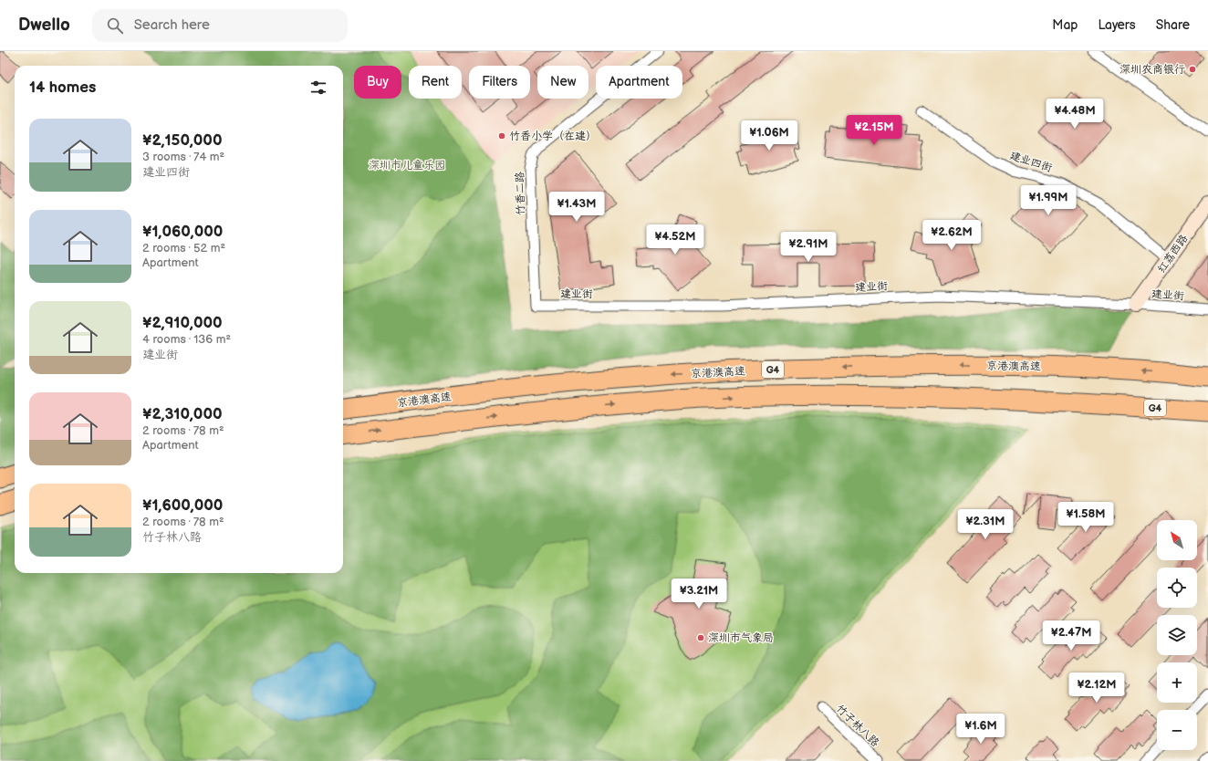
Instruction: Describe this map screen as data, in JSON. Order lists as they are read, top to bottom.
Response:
{
  "streets": {
    "highway": ["京港澳高速", "G4"],
    "main road": ["红荔西路"],
    "street": [
      "建业四街",
      "竹香二路",
      "建业街",
      "竹子林八路"
    ]
  },
  "crossings": [
    ["建业四街", "红荔西路"],
    ["竹香二路", "建业街"],
    ["红荔西路", "建业街"]
  ],
  "parks": ["深圳市儿童乐园"],
  "places": ["深圳农商银行", "竹香小学（在建）", "深圳市气象局"],
  "north": "top left",
  "page": {
    "header": "Dwello",
    "search": "Search here",
    "nav": ["Map", "Layers", "Share"],
    "chip": [
      "Buy",
      "Rent",
      "Filters",
      "New",
      "Apartment"
    ],
    "heading": "14 homes",
    "price": [
      "¥4.48M",
      "¥2.15M",
      "¥1.06M",
      "¥1.99M",
      "¥1.43M",
      "¥2.62M",
      "¥4.52M",
      "¥2.91M",
      "¥1.58M",
      "¥2.31M",
      "¥3.21M",
      "¥2.47M",
      "¥2.12M",
      "¥1.6M"
    ],
    "list": [
      {
        "name": "¥2,150,000",
        "note": "3 rooms · 74 m² · 建业四街"
      },
      {
        "name": "¥1,060,000",
        "note": "2 rooms · 52 m² · Apartment"
      },
      {
        "name": "¥2,910,000",
        "note": "4 rooms · 136 m² · 建业街"
      },
      {
        "name": "¥2,310,000",
        "note": "2 rooms · 78 m² · Apartment"
      },
      {
        "name": "¥1,600,000",
        "note": "2 rooms · 78 m² · 竹子林八路"
      }
    ],
    "map_buttons": ["+", "−"]
  }
}
